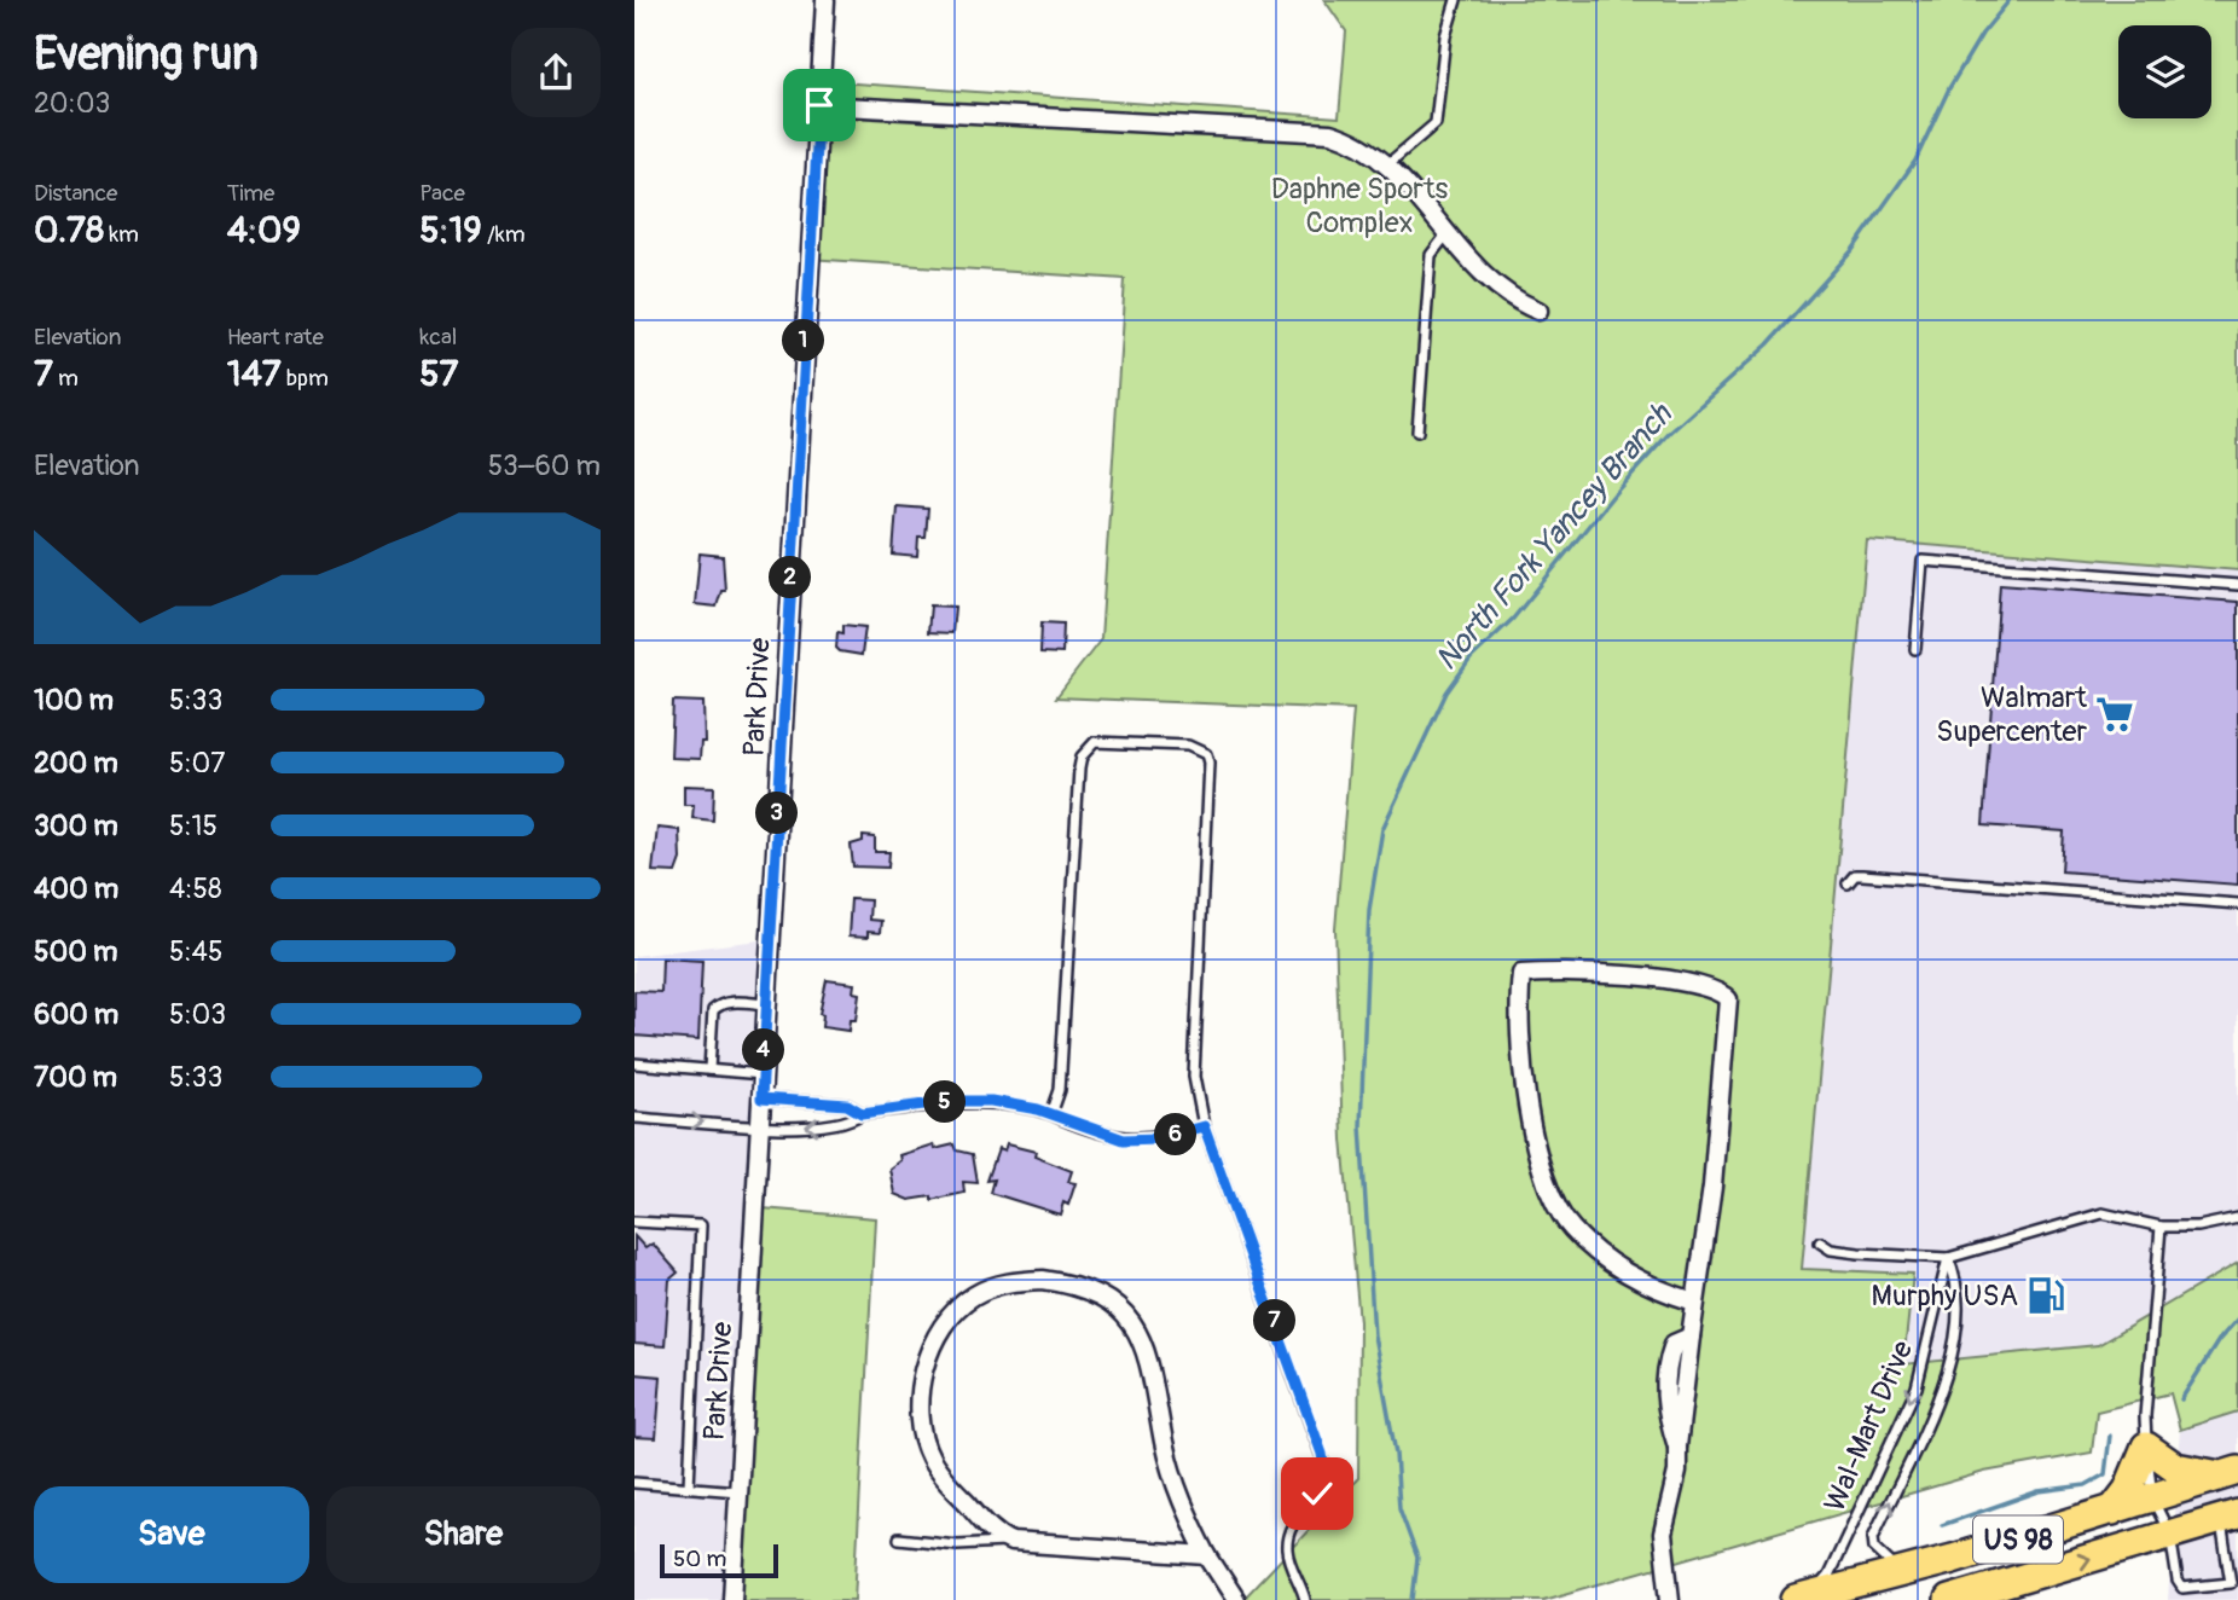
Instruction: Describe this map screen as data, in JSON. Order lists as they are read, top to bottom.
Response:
{
  "streets": {
    "main road": ["US 98"],
    "street": ["Park Drive"],
    "lane": ["Wal-Mart Drive"]
  },
  "crossings": [
    ["Wal-Mart Drive", "US 98"]
  ],
  "water": ["North Fork Yancey Branch"],
  "parks": ["Daphne Sports Complex"],
  "places": {
    "supermarket": ["Walmart Supercenter"],
    "fuel station": ["Murphy USA"]
  },
  "scale_bar": "50 m",
  "page": {
    "heading": ["Evening run", "20:03"],
    "stats": [
      ["Distance", "0.78 km"],
      ["Time", "4:09"],
      ["Pace", "5:19 /km"],
      ["Elevation", "7 m"],
      ["Heart rate", "147 bpm"],
      ["kcal", "57"]
    ],
    "pins": [
      "1",
      "2",
      "3",
      "4",
      "5",
      "6",
      "7"
    ],
    "chart": ["Elevation", "53–60 m"],
    "list": [
      {
        "name": "100 m",
        "note": "5:33"
      },
      {
        "name": "200 m",
        "note": "5:07"
      },
      {
        "name": "300 m",
        "note": "5:15"
      },
      {
        "name": "400 m",
        "note": "4:58"
      },
      {
        "name": "500 m",
        "note": "5:45"
      },
      {
        "name": "600 m",
        "note": "5:03"
      },
      {
        "name": "700 m",
        "note": "5:33"
      }
    ],
    "buttons": ["Save", "Share"],
    "scale": "50 m"
  }
}
